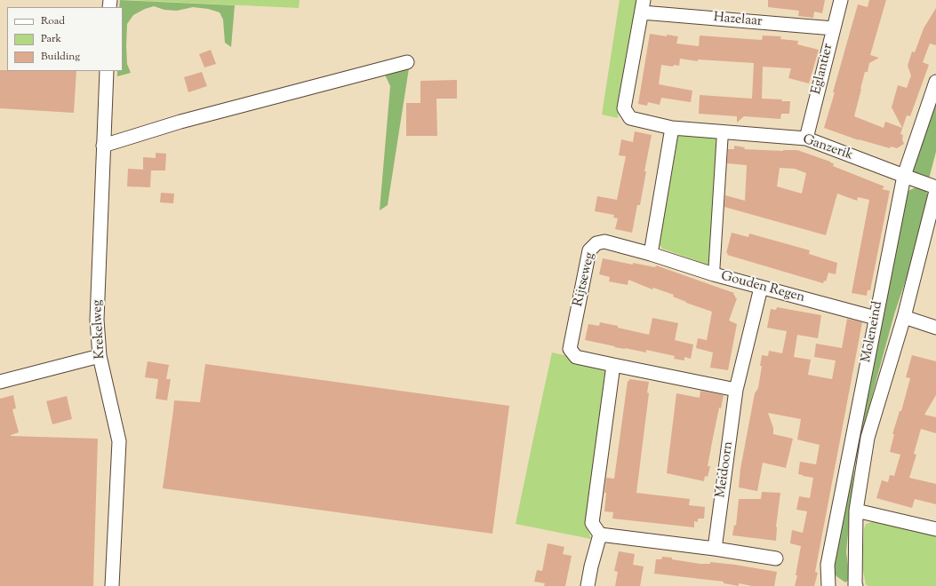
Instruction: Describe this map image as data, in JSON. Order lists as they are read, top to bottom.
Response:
{
  "streets": {
    "street": [
      "Hazelaar",
      "Eglantier",
      "Ganzerik",
      "Rijtseweg",
      "Gouden Regen",
      "Krekelweg",
      "Moleneind",
      "Meidoorn"
    ]
  },
  "crossings": [
    ["Hazelaar", "Eglantier"],
    ["Eglantier", "Ganzerik"],
    ["Ganzerik", "Moleneind"],
    ["Rijtseweg", "Gouden Regen"],
    ["Gouden Regen", "Moleneind"],
    ["Gouden Regen", "Meidoorn"]
  ],
  "legend": ["Road", "Park", "Building"]
}
